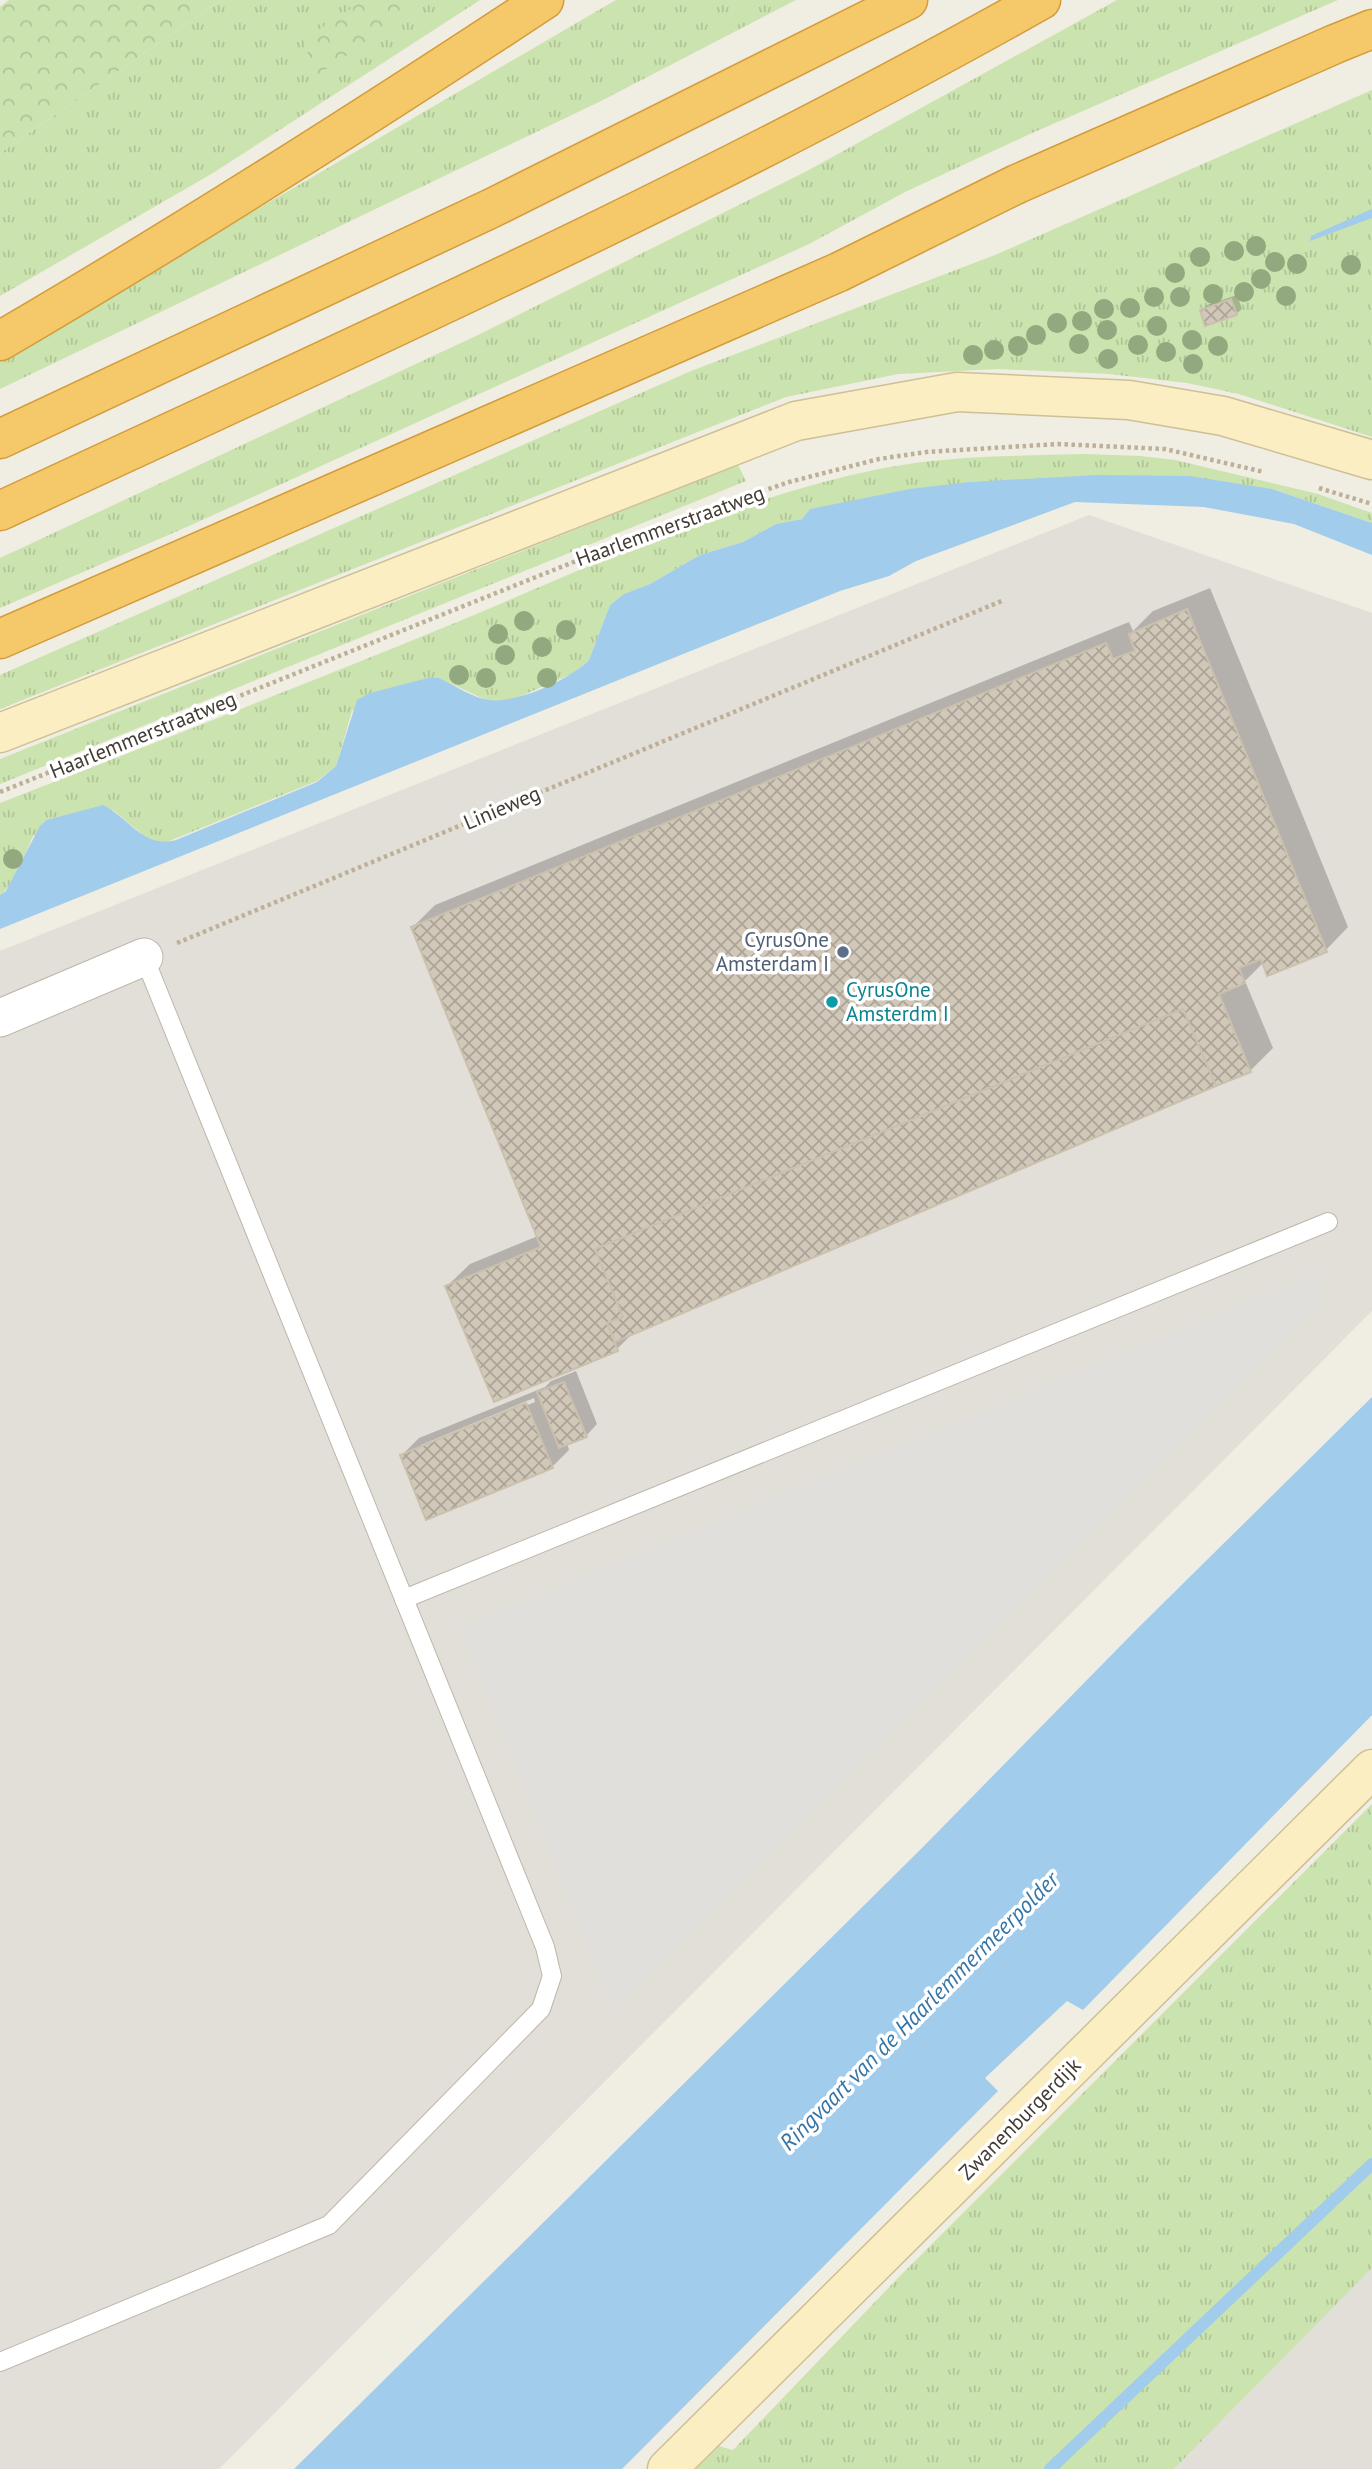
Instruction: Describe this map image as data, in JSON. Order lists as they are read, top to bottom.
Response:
{
  "streets": {
    "main road": ["Zwanenburgerdijk"],
    "path": ["Haarlemmerstraatweg", "Linieweg"]
  },
  "water": ["Ringvaart van de Haarlemmermeerpolder"],
  "places": ["CyrusOne Amsterdam I", "CyrusOne Amsterdm I"]
}
